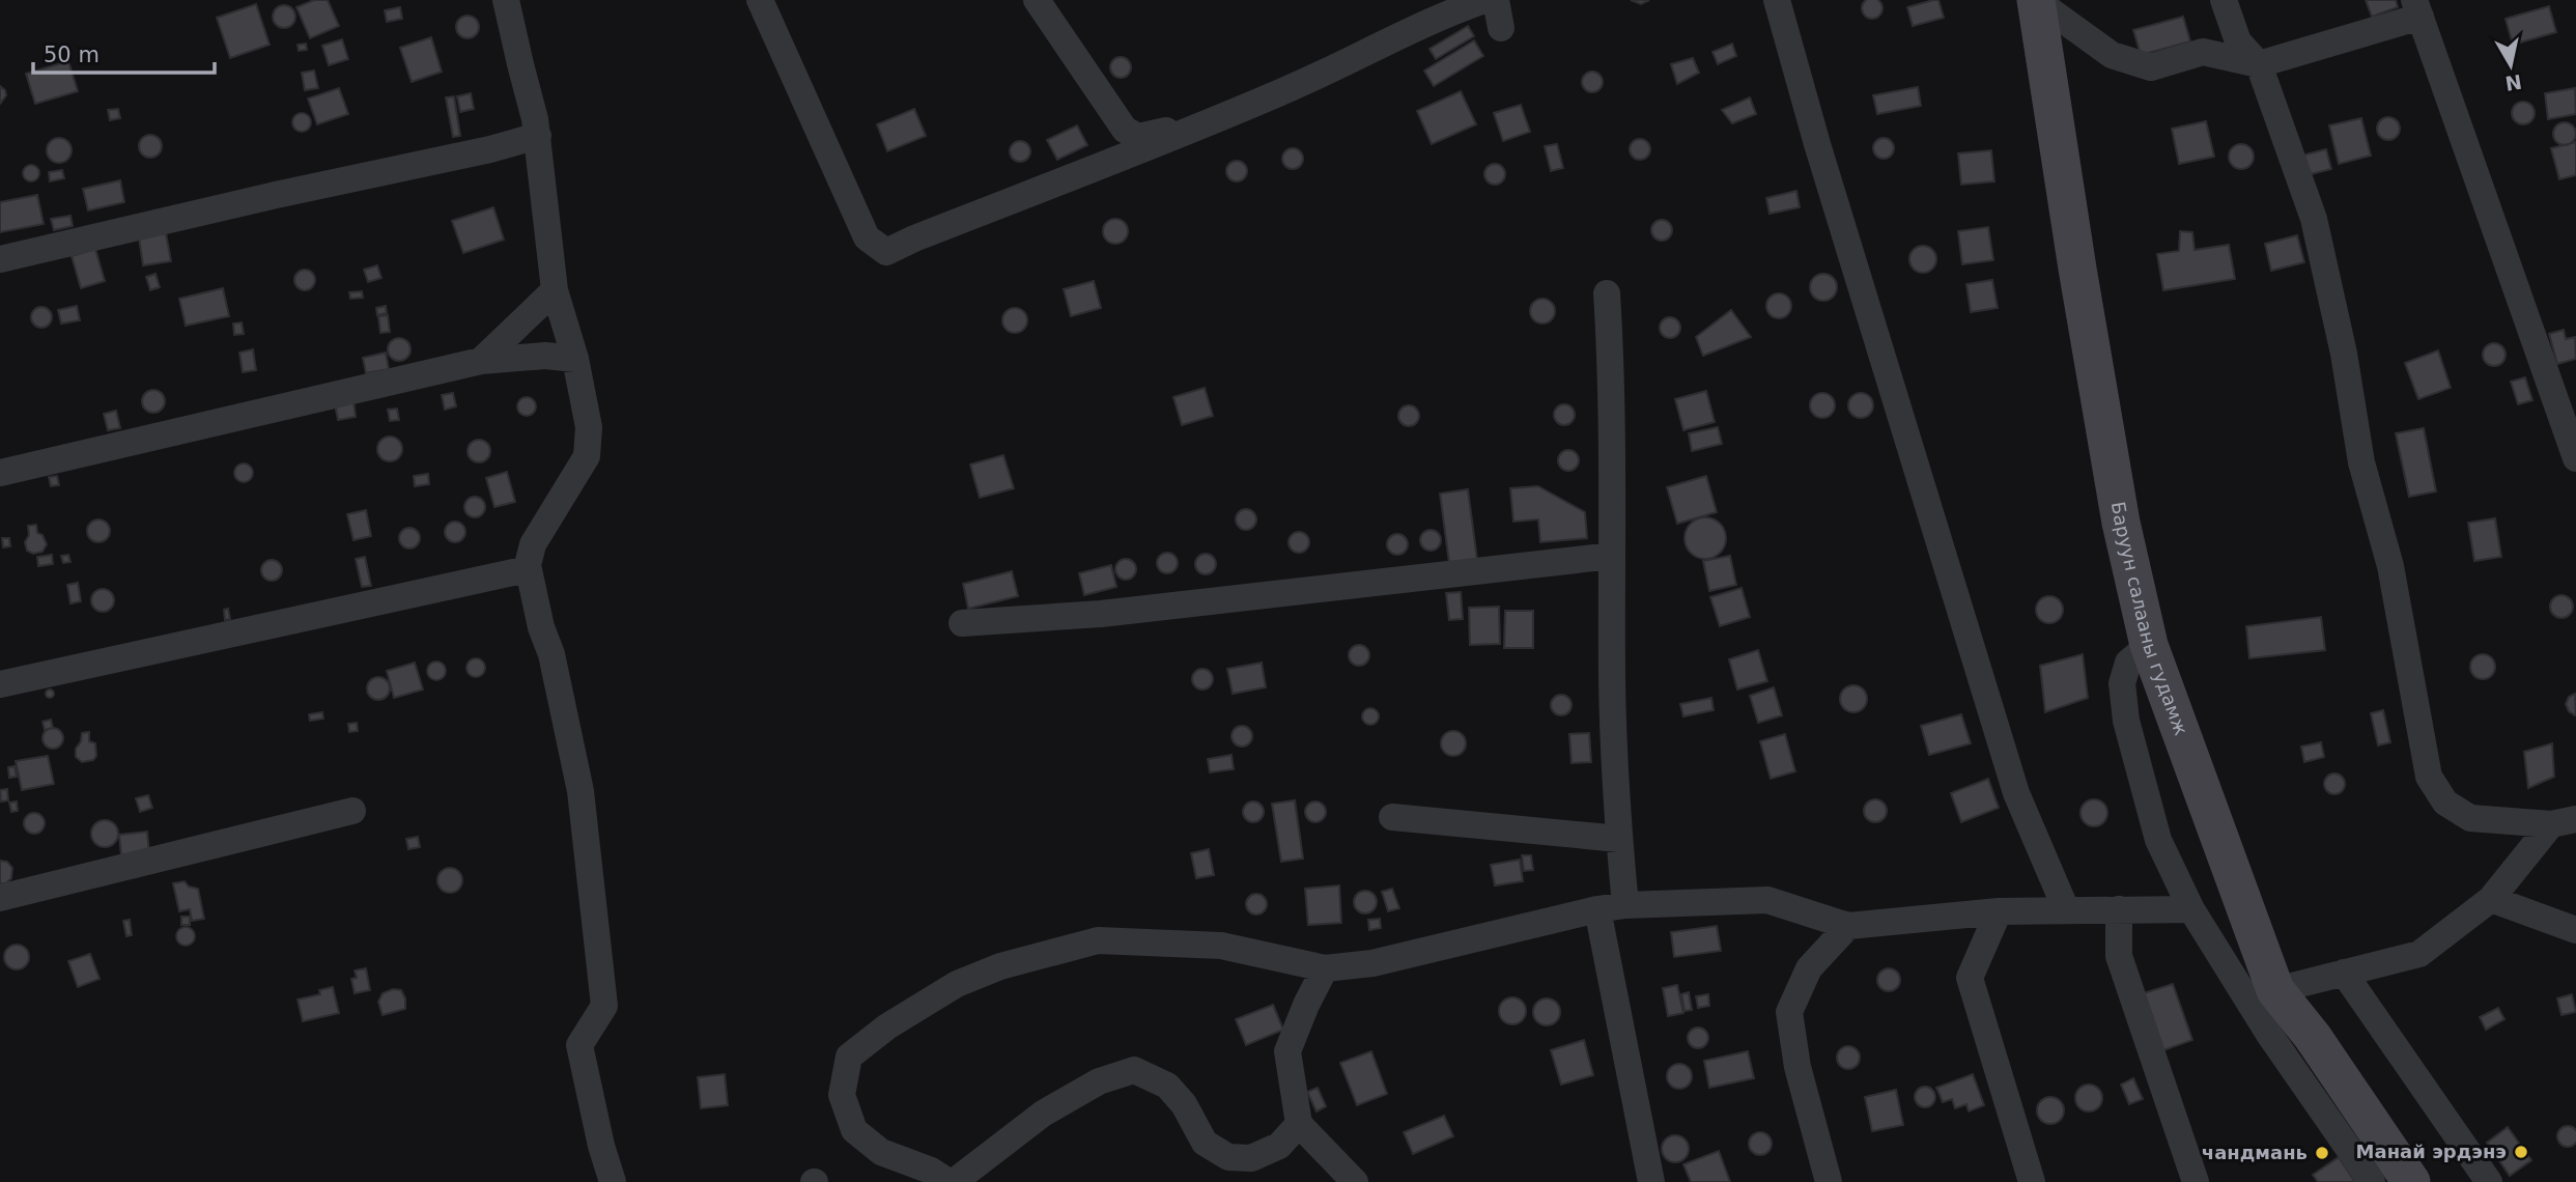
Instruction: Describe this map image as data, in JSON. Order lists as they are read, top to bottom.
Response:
{
  "streets": {
    "main road": ["Баруун салааны гудамж"]
  },
  "places": ["Манай эрдэнэ", "чандмань"],
  "scale_bar": "50 m",
  "north": "bottom"
}
